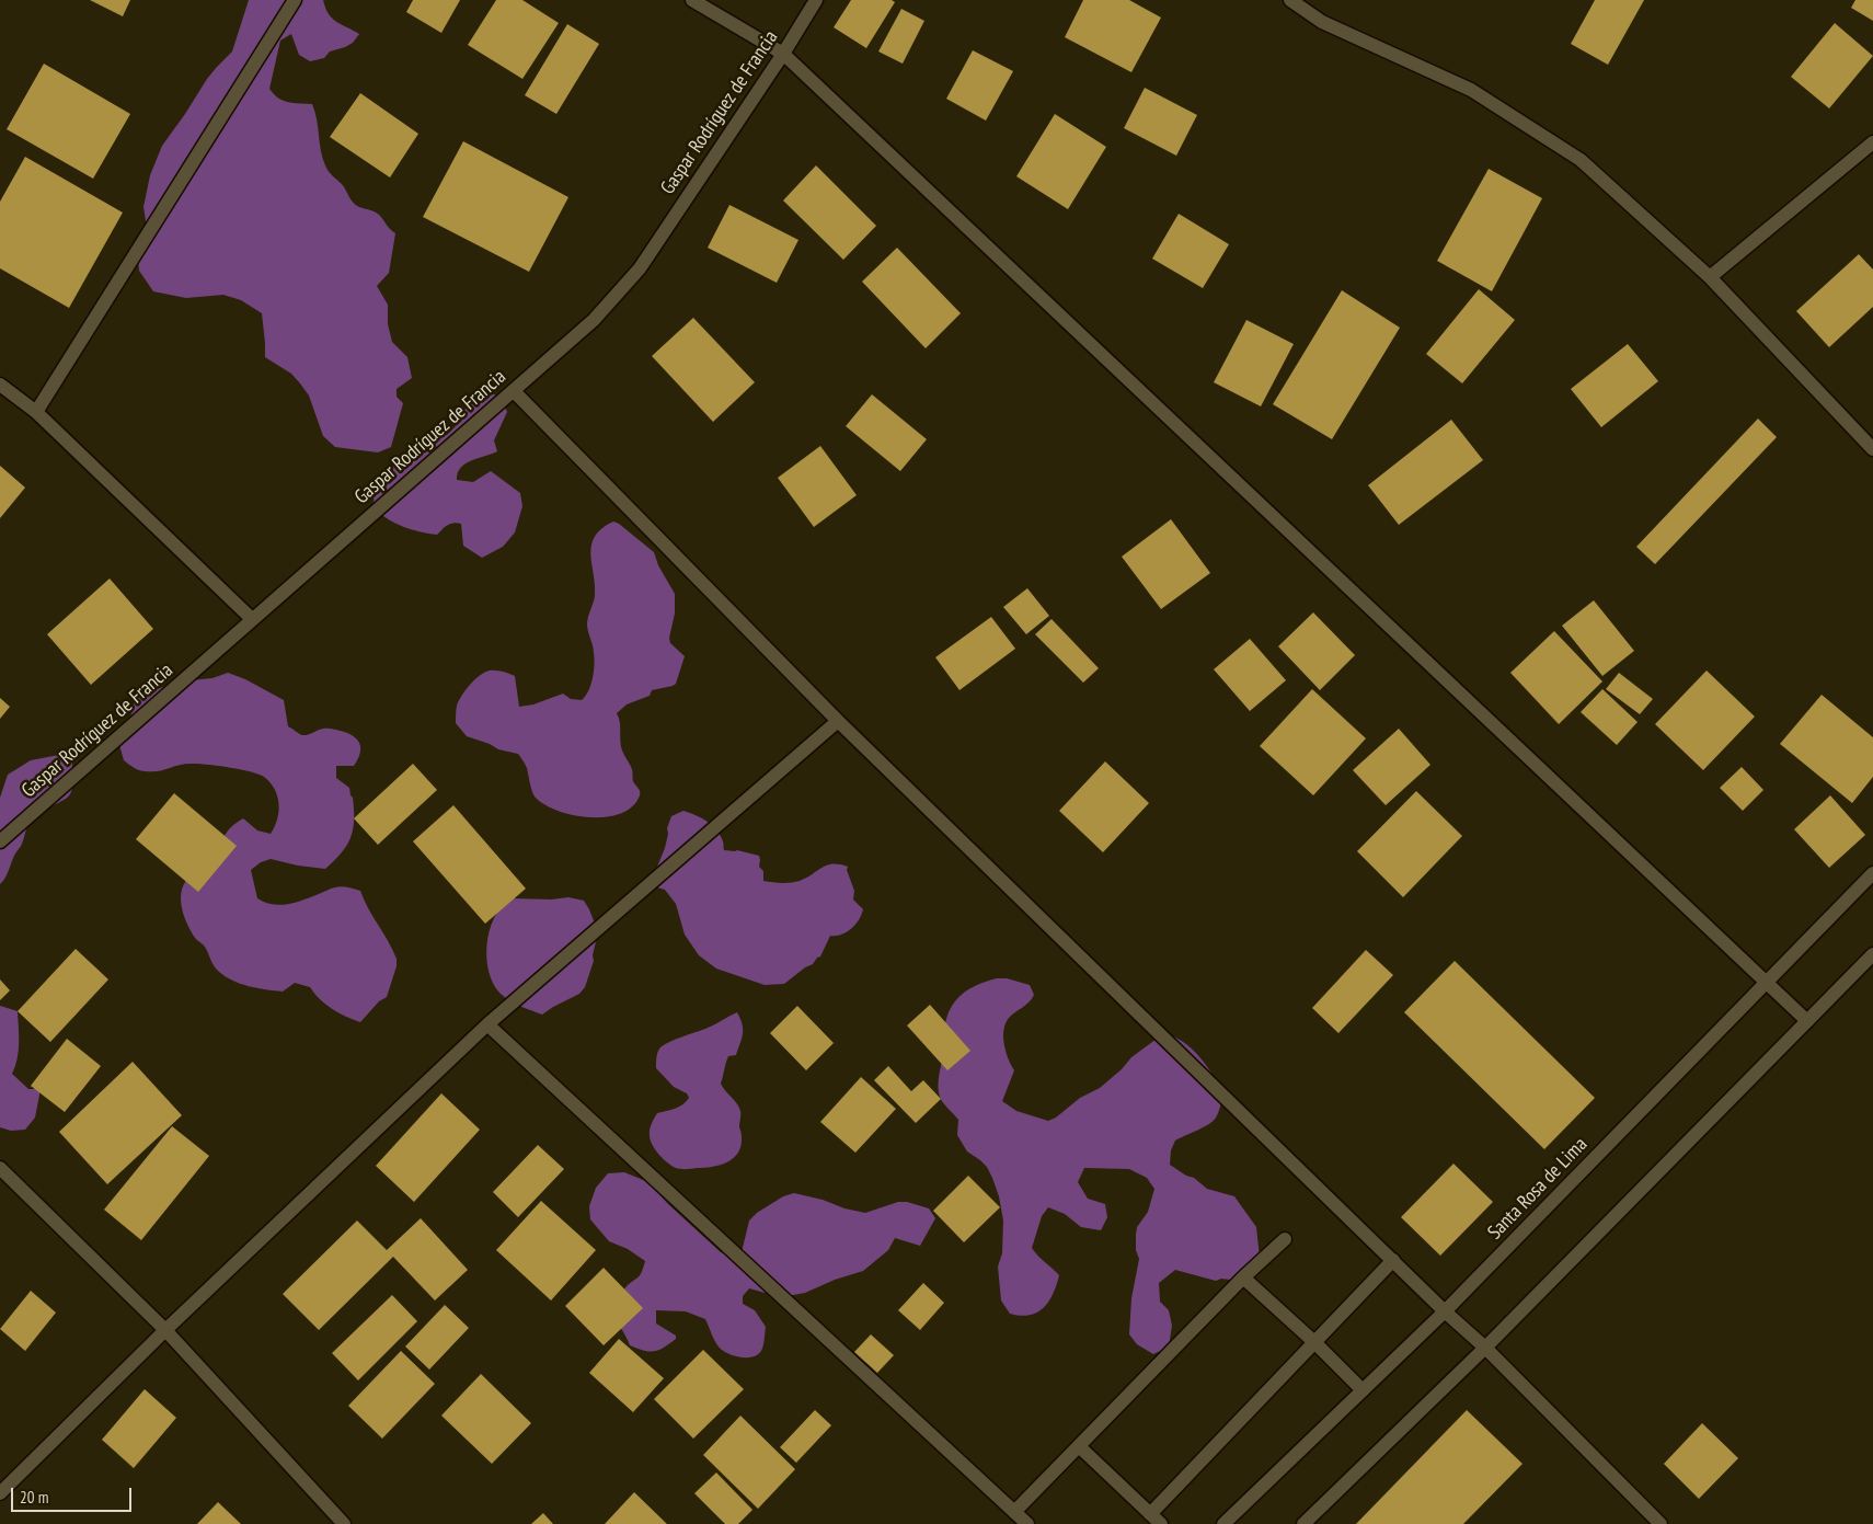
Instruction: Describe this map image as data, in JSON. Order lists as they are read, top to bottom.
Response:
{
  "streets": {
    "street": ["Gaspar Rodríguez de Francia", "Santa Rosa de Lima"]
  },
  "scale_bar": "20 m"
}
